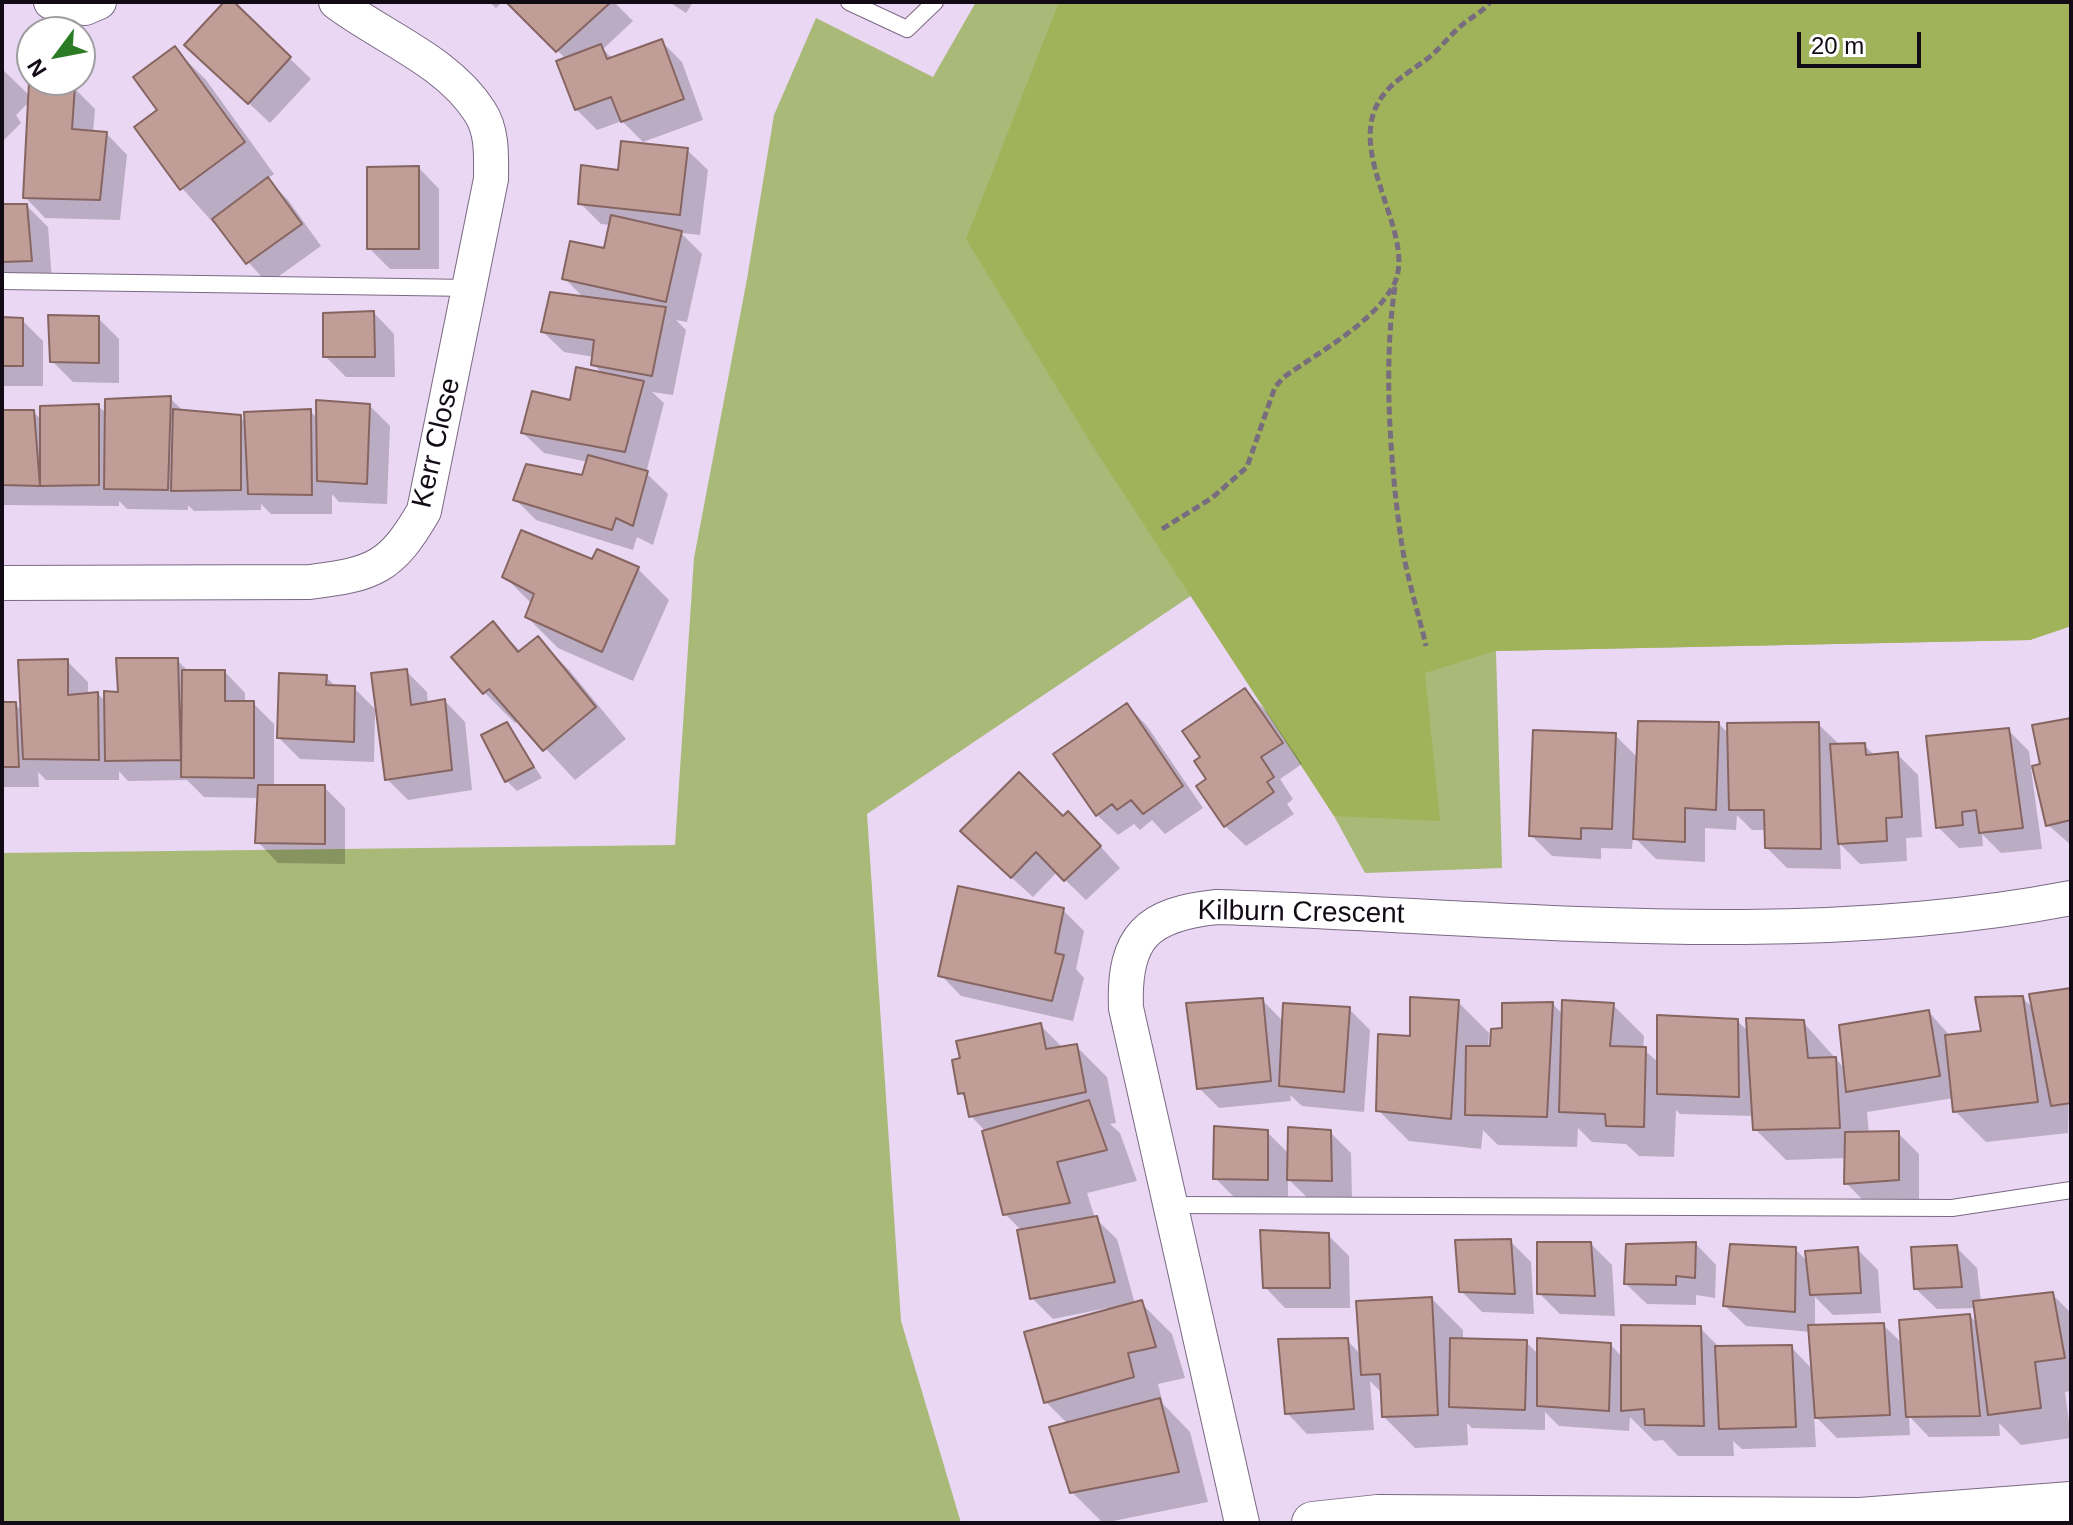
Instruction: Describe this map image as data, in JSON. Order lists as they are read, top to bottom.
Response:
{
  "streets": {
    "street": ["Kerr Close", "Kilburn Crescent"]
  },
  "scale_bar": "20 m",
  "north": "bottom left"
}
